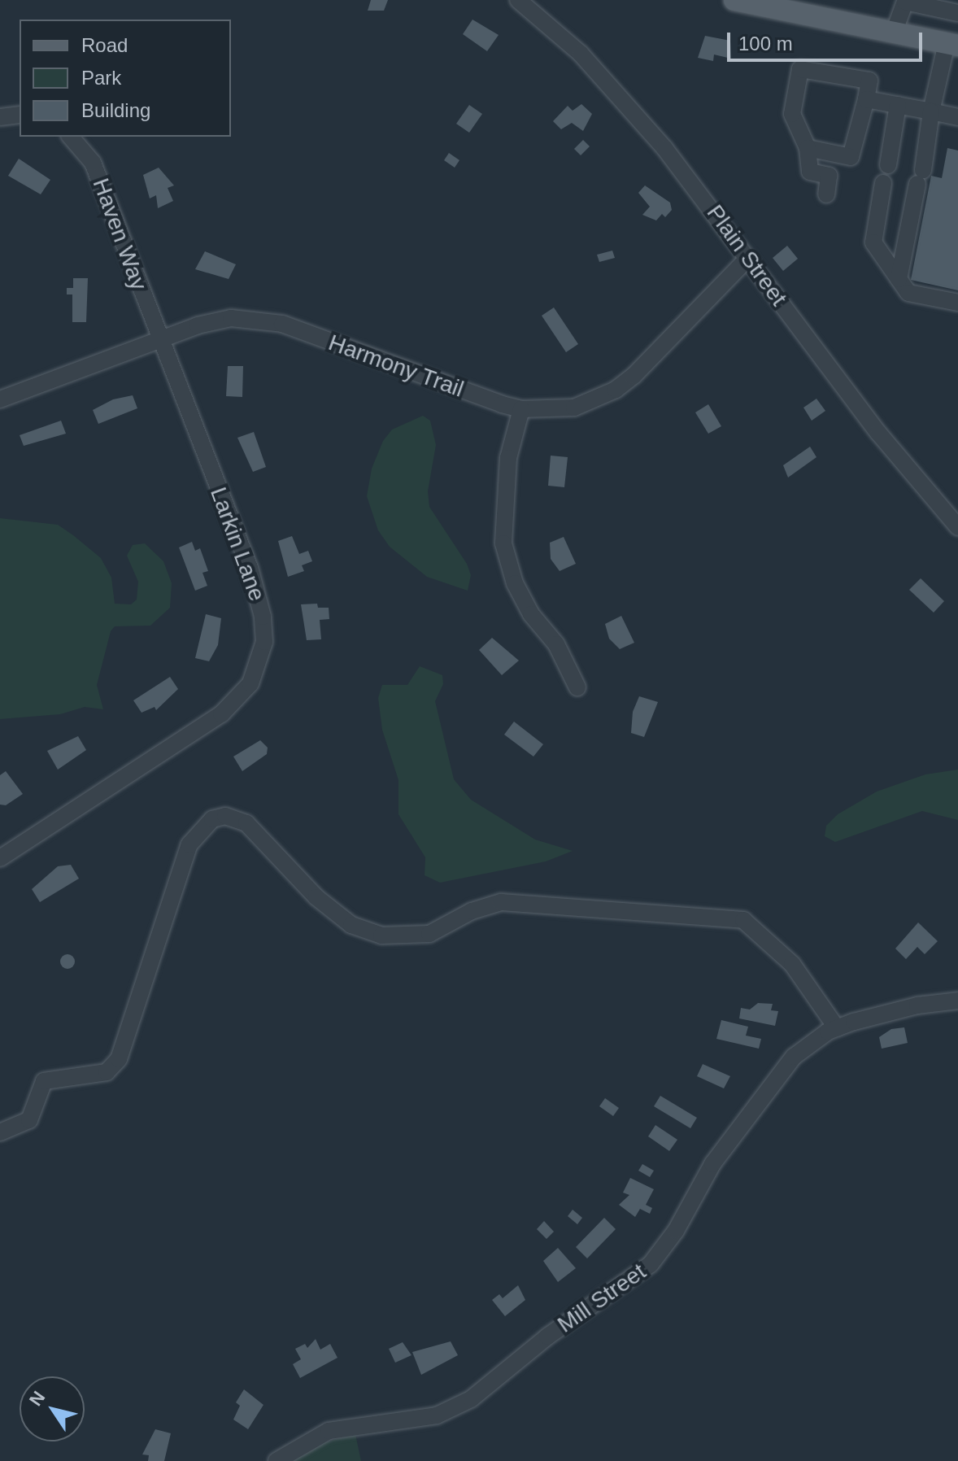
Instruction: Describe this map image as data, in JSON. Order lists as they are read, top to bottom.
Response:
{
  "streets": {
    "street": [
      "Haven Way",
      "Plain Street",
      "Harmony Trail",
      "Larkin Lane",
      "Mill Street"
    ]
  },
  "crossings": [
    ["Haven Way", "Harmony Trail"],
    ["Haven Way", "Larkin Lane"],
    ["Plain Street", "Harmony Trail"],
    ["Harmony Trail", "Larkin Lane"]
  ],
  "legend": ["Road", "Park", "Building"],
  "scale_bar": "100 m",
  "north": "top left"
}
